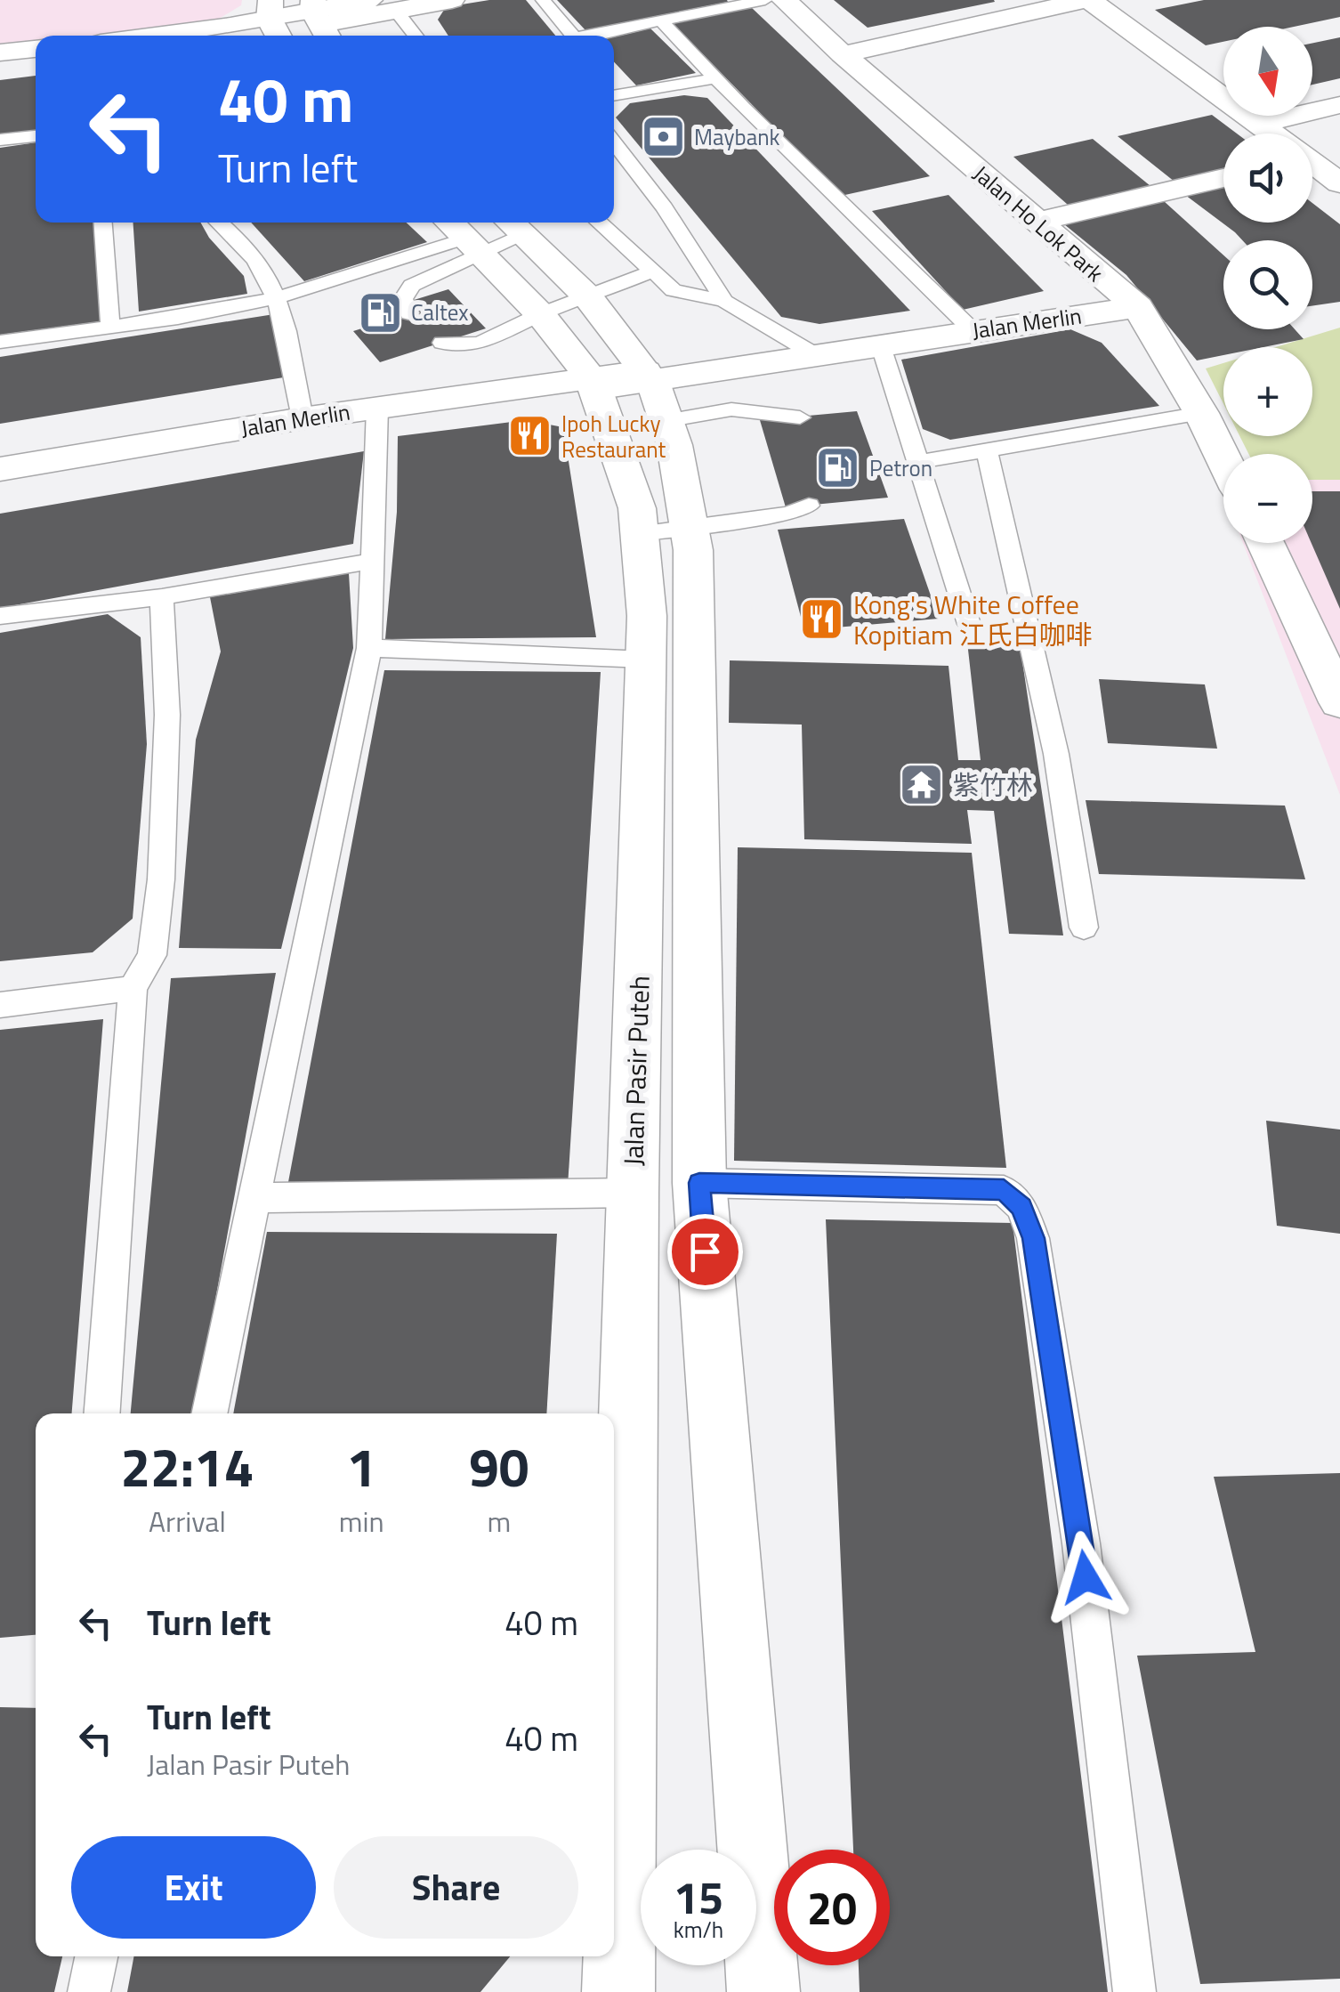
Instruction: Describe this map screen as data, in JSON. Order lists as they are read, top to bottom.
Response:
{
  "streets": {
    "street": ["Jalan Ho Lok Park", "Jalan Merlin", "Jalan Pasir Puteh"]
  },
  "crossings": [
    ["Jalan Ho Lok Park", "Jalan Merlin"],
    ["Jalan Merlin", "Jalan Pasir Puteh"]
  ],
  "places": {
    "bank": ["Maybank"],
    "fuel station": ["Caltex", "Petron"],
    "restaurant": ["Ipoh Lucky Restaurant", "Kong's White Coffee Kopitiam 江氏白咖啡"],
    "temple": ["紫竹林"]
  },
  "north": "bottom",
  "page": {
    "map_buttons": ["+", "−"],
    "turn": ["40 m", "Turn left"],
    "eta": [
      "22:14",
      "Arrival",
      "1",
      "min",
      "90",
      "m"
    ],
    "list": [
      {
        "name": "Turn left",
        "value": "40 m"
      },
      {
        "name": "Turn left",
        "note": "Jalan Pasir Puteh",
        "value": "40 m"
      }
    ],
    "buttons": ["Exit", "Share"],
    "speed": "15 km/h",
    "limit": "20"
  }
}
